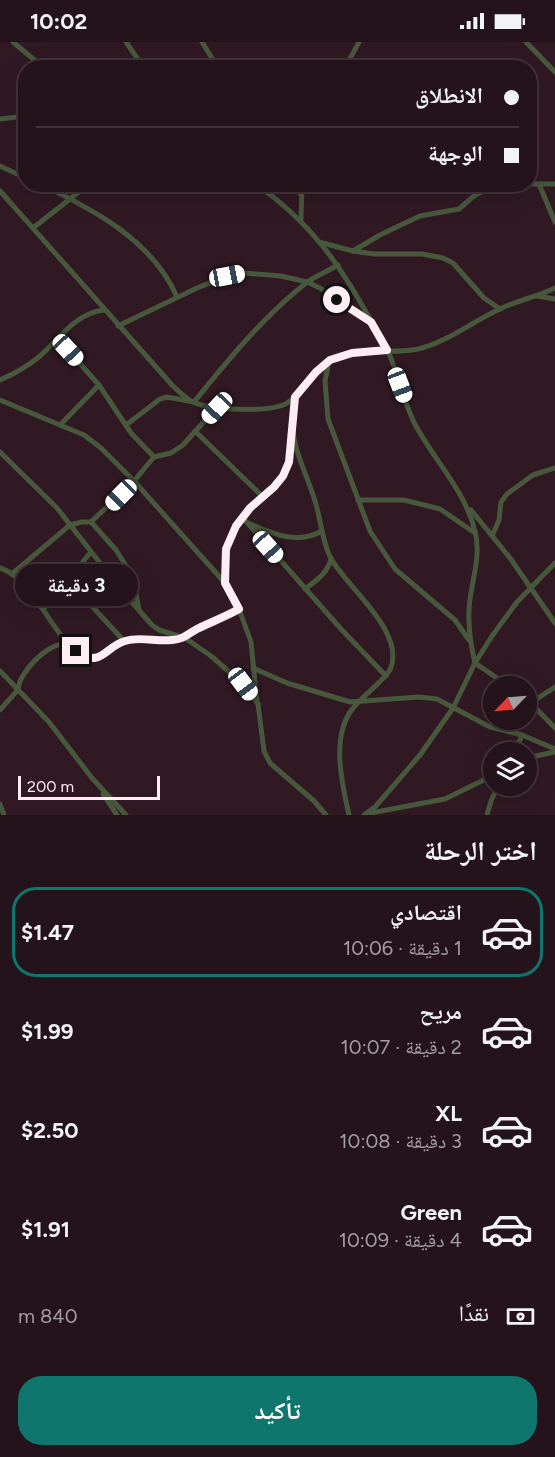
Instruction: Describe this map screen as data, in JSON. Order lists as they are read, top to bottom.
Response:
{
  "scale_bar": "200 m",
  "north": "bottom left",
  "page": {
    "status": "10:02",
    "banner": ["الانطلاق", "الوجهة"],
    "bubble": "3 دقيقة",
    "scale": "200 m",
    "heading": "اختر الرحلة",
    "list": [
      {
        "name": "اقتصادي",
        "note": "1 دقيقة · 10:06",
        "value": "$1.47"
      },
      {
        "name": "مريح",
        "note": "2 دقيقة · 10:07",
        "value": "$1.99"
      },
      {
        "name": "XL",
        "note": "3 دقيقة · 10:08",
        "value": "$2.50"
      },
      {
        "name": "Green",
        "note": "4 دقيقة · 10:09",
        "value": "$1.91"
      }
    ],
    "pay": ["نقدًا", "840 m"],
    "buttons": "تأكيد"
  }
}
